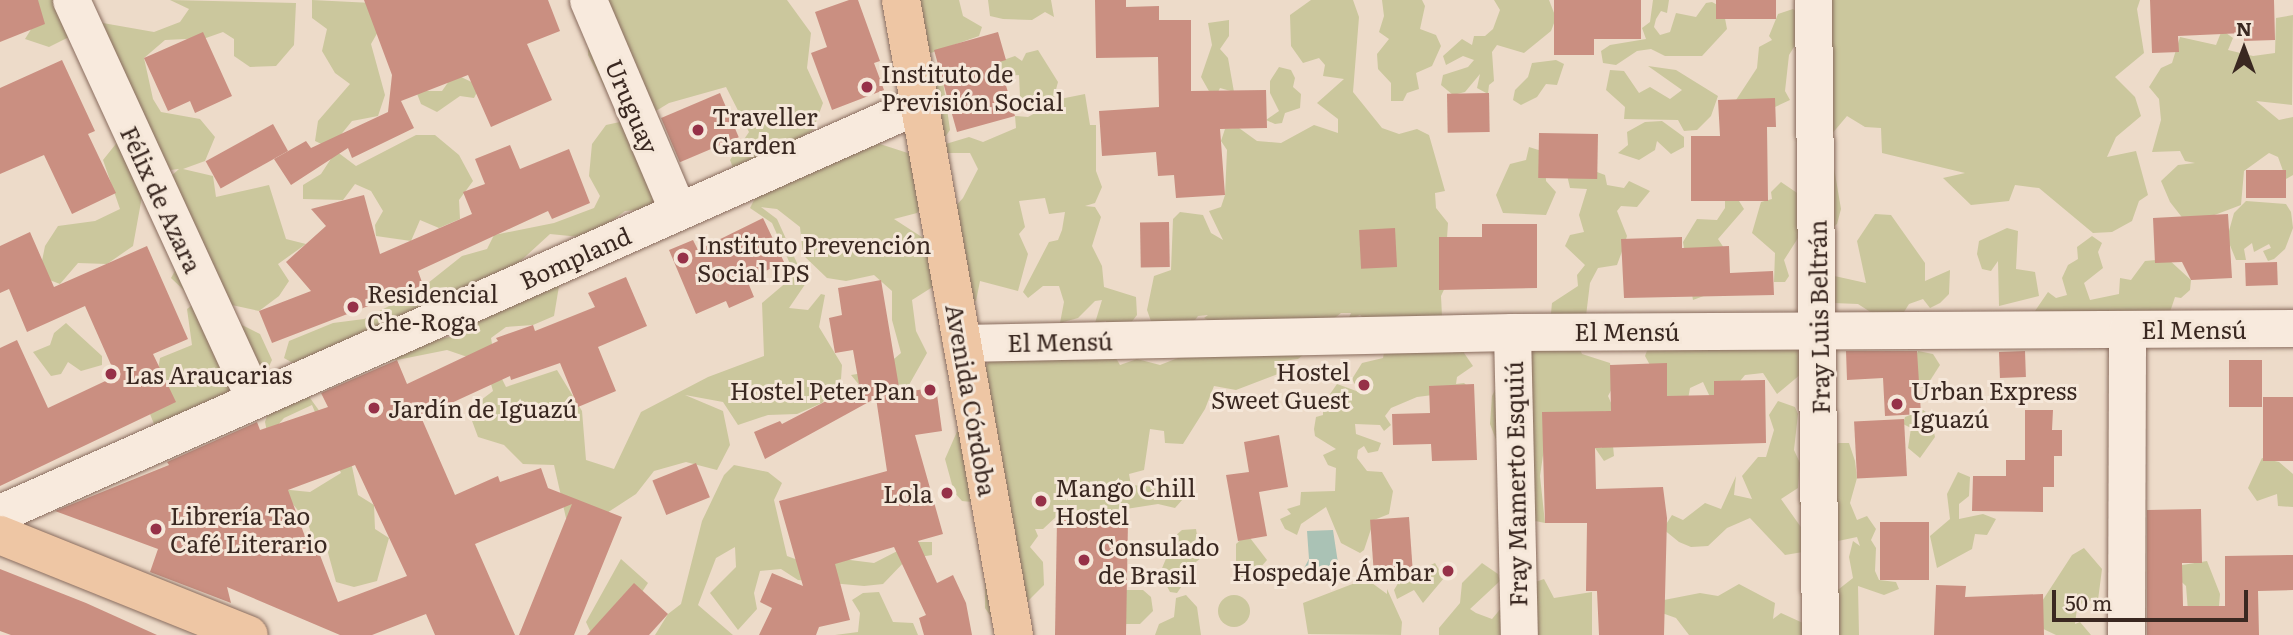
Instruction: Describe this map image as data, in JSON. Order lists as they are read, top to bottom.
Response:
{
  "streets": {
    "main road": ["Avenida Córdoba"],
    "street": [
      "Uruguay",
      "Félix de Azara",
      "Bompland",
      "Fray Luis Beltrán",
      "El Mensú",
      "Fray Mamerto Esquiú"
    ]
  },
  "crossings": [
    ["Uruguay", "Bompland"],
    ["Félix de Azara", "Bompland"],
    ["Bompland", "Avenida Córdoba"],
    ["Fray Luis Beltrán", "El Mensú"],
    ["El Mensú", "Avenida Córdoba"],
    ["El Mensú", "Fray Mamerto Esquiú"]
  ],
  "places": [
    "Instituto de Previsión Social",
    "Traveller Garden",
    "Instituto Prevención Social IPS",
    "Residencial Che-Roga",
    "Las Araucarias",
    "Hostel Sweet Guest",
    "Hostel Peter Pan",
    "Urban Express Iguazú",
    "Jardín de Iguazú",
    "Lola",
    "Mango Chill Hostel",
    "Librería Tao Café Literario",
    "Consulado de Brasil",
    "Hospedaje Ámbar"
  ],
  "scale_bar": "50 m",
  "north": "top"
}
